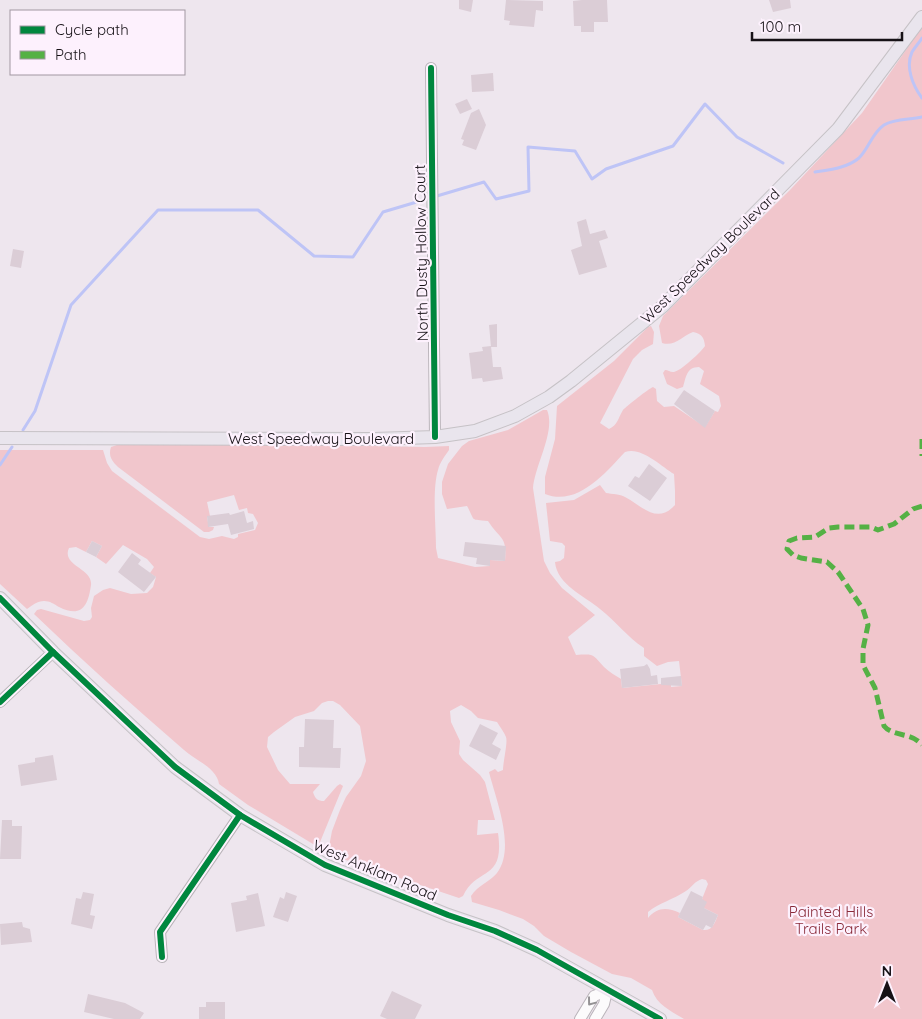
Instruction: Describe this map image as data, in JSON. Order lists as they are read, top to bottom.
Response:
{
  "streets": {
    "main road": ["West Speedway Boulevard", "West Anklam Road"],
    "street": ["North Dusty Hollow Court"]
  },
  "crossings": [
    ["North Dusty Hollow Court", "West Speedway Boulevard"]
  ],
  "parks": ["Painted Hills Trails Park"],
  "legend": ["Cycle path", "Path"],
  "scale_bar": "100 m",
  "north": "top"
}
